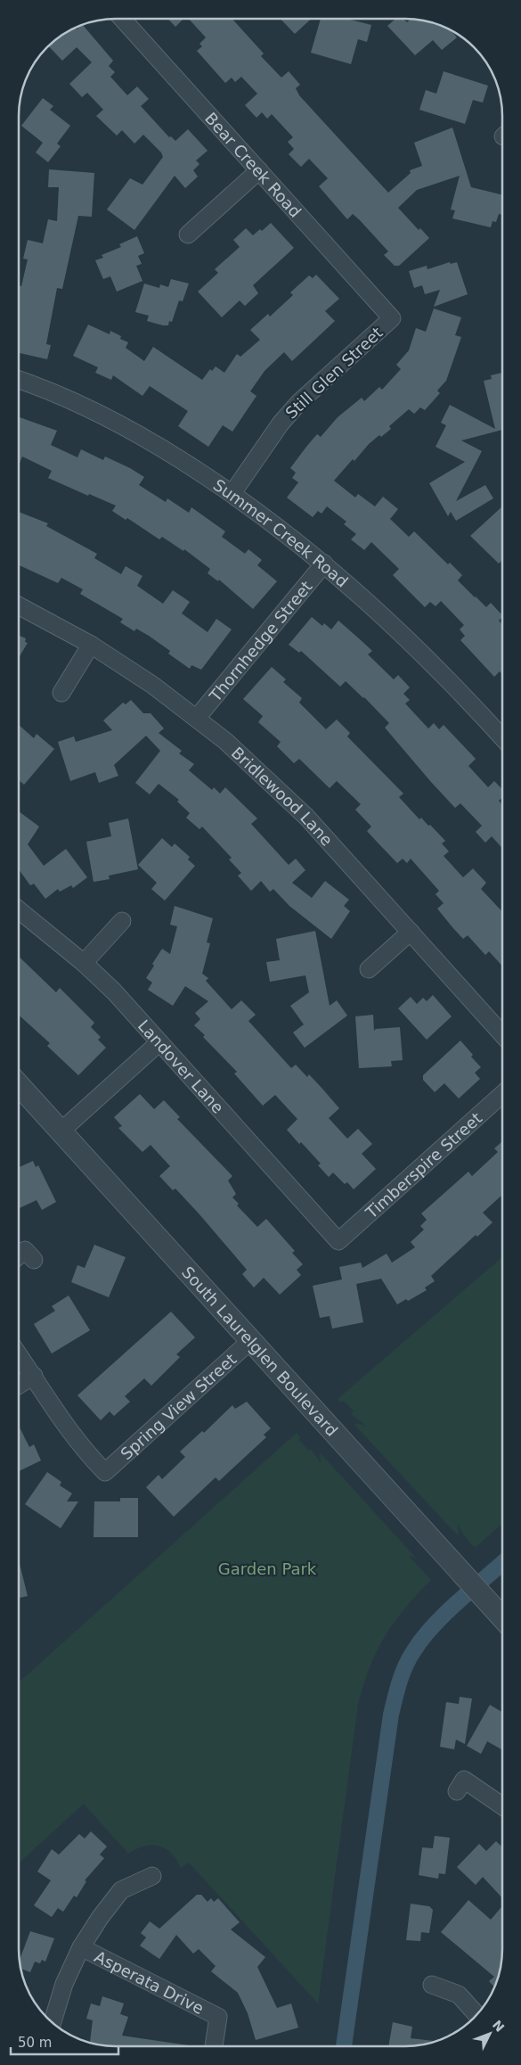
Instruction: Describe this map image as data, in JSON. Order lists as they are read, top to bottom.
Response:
{
  "streets": {
    "street": [
      "Bear Creek Road",
      "Still Glen Street",
      "Summer Creek Road",
      "Thornhedge Street",
      "Bridlewood Lane",
      "Landover Lane",
      "Timberspire Street",
      "South Laurelglen Boulevard",
      "Spring View Street",
      "Asperata Drive"
    ]
  },
  "crossings": [
    ["Bear Creek Road", "Still Glen Street"],
    ["Still Glen Street", "Summer Creek Road"],
    ["Summer Creek Road", "Thornhedge Street"],
    ["Thornhedge Street", "Bridlewood Lane"],
    ["Landover Lane", "Timberspire Street"],
    ["South Laurelglen Boulevard", "Spring View Street"]
  ],
  "parks": ["Garden Park"],
  "scale_bar": "50 m",
  "north": "top right"
}
